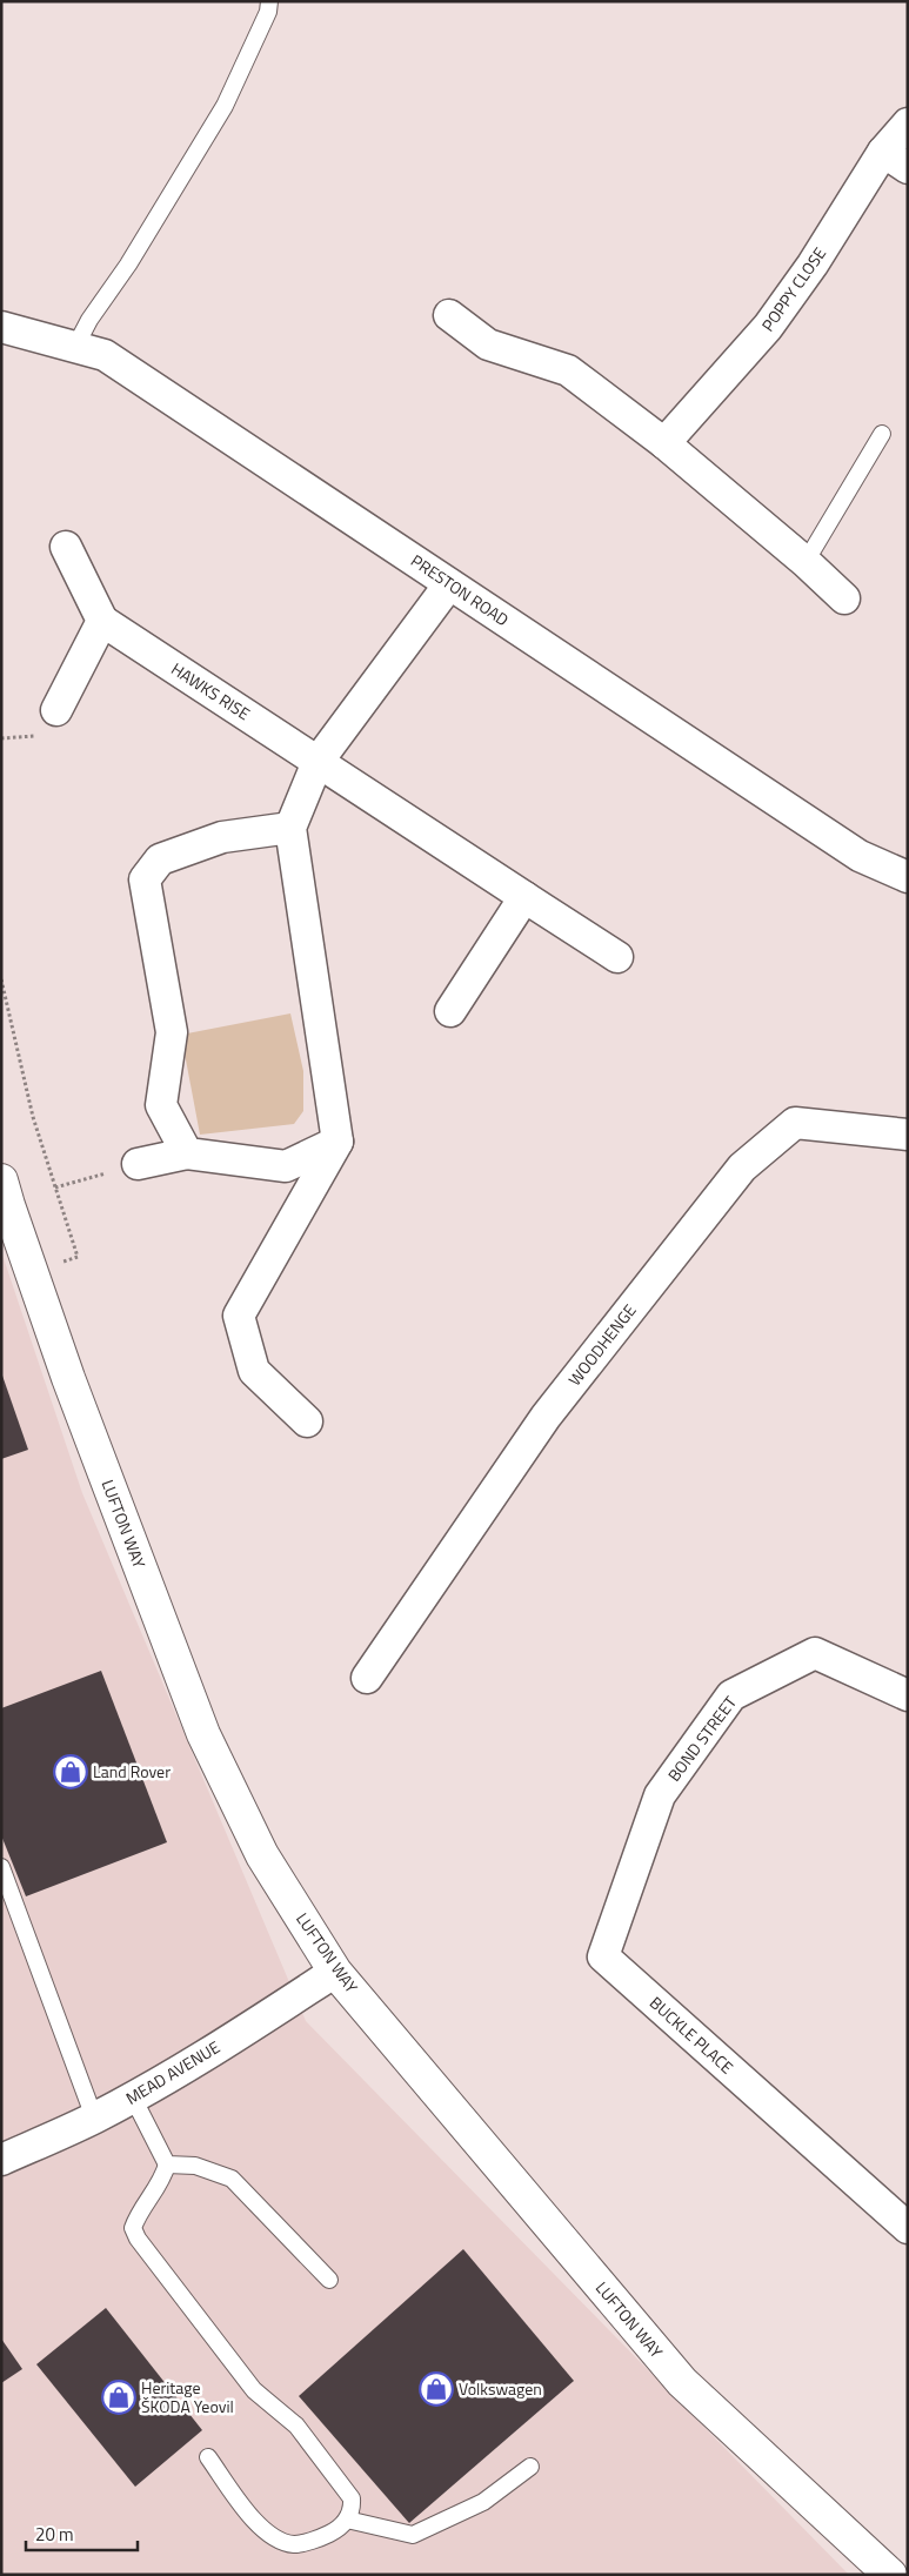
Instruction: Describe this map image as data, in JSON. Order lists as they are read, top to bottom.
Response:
{
  "streets": {
    "street": [
      "POPPY CLOSE",
      "PRESTON ROAD",
      "HAWKS RISE",
      "WOODHENGE",
      "LUFTON WAY",
      "BOND STREET",
      "BUCKLE PLACE",
      "MEAD AVENUE"
    ]
  },
  "crossings": [
    ["LUFTON WAY", "MEAD AVENUE"],
    ["BOND STREET", "BUCKLE PLACE"]
  ],
  "places": {
    "shop": ["Land Rover", "Volkswagen", "Heritage ŠKODA Yeovil"]
  },
  "scale_bar": "20 m"
}
